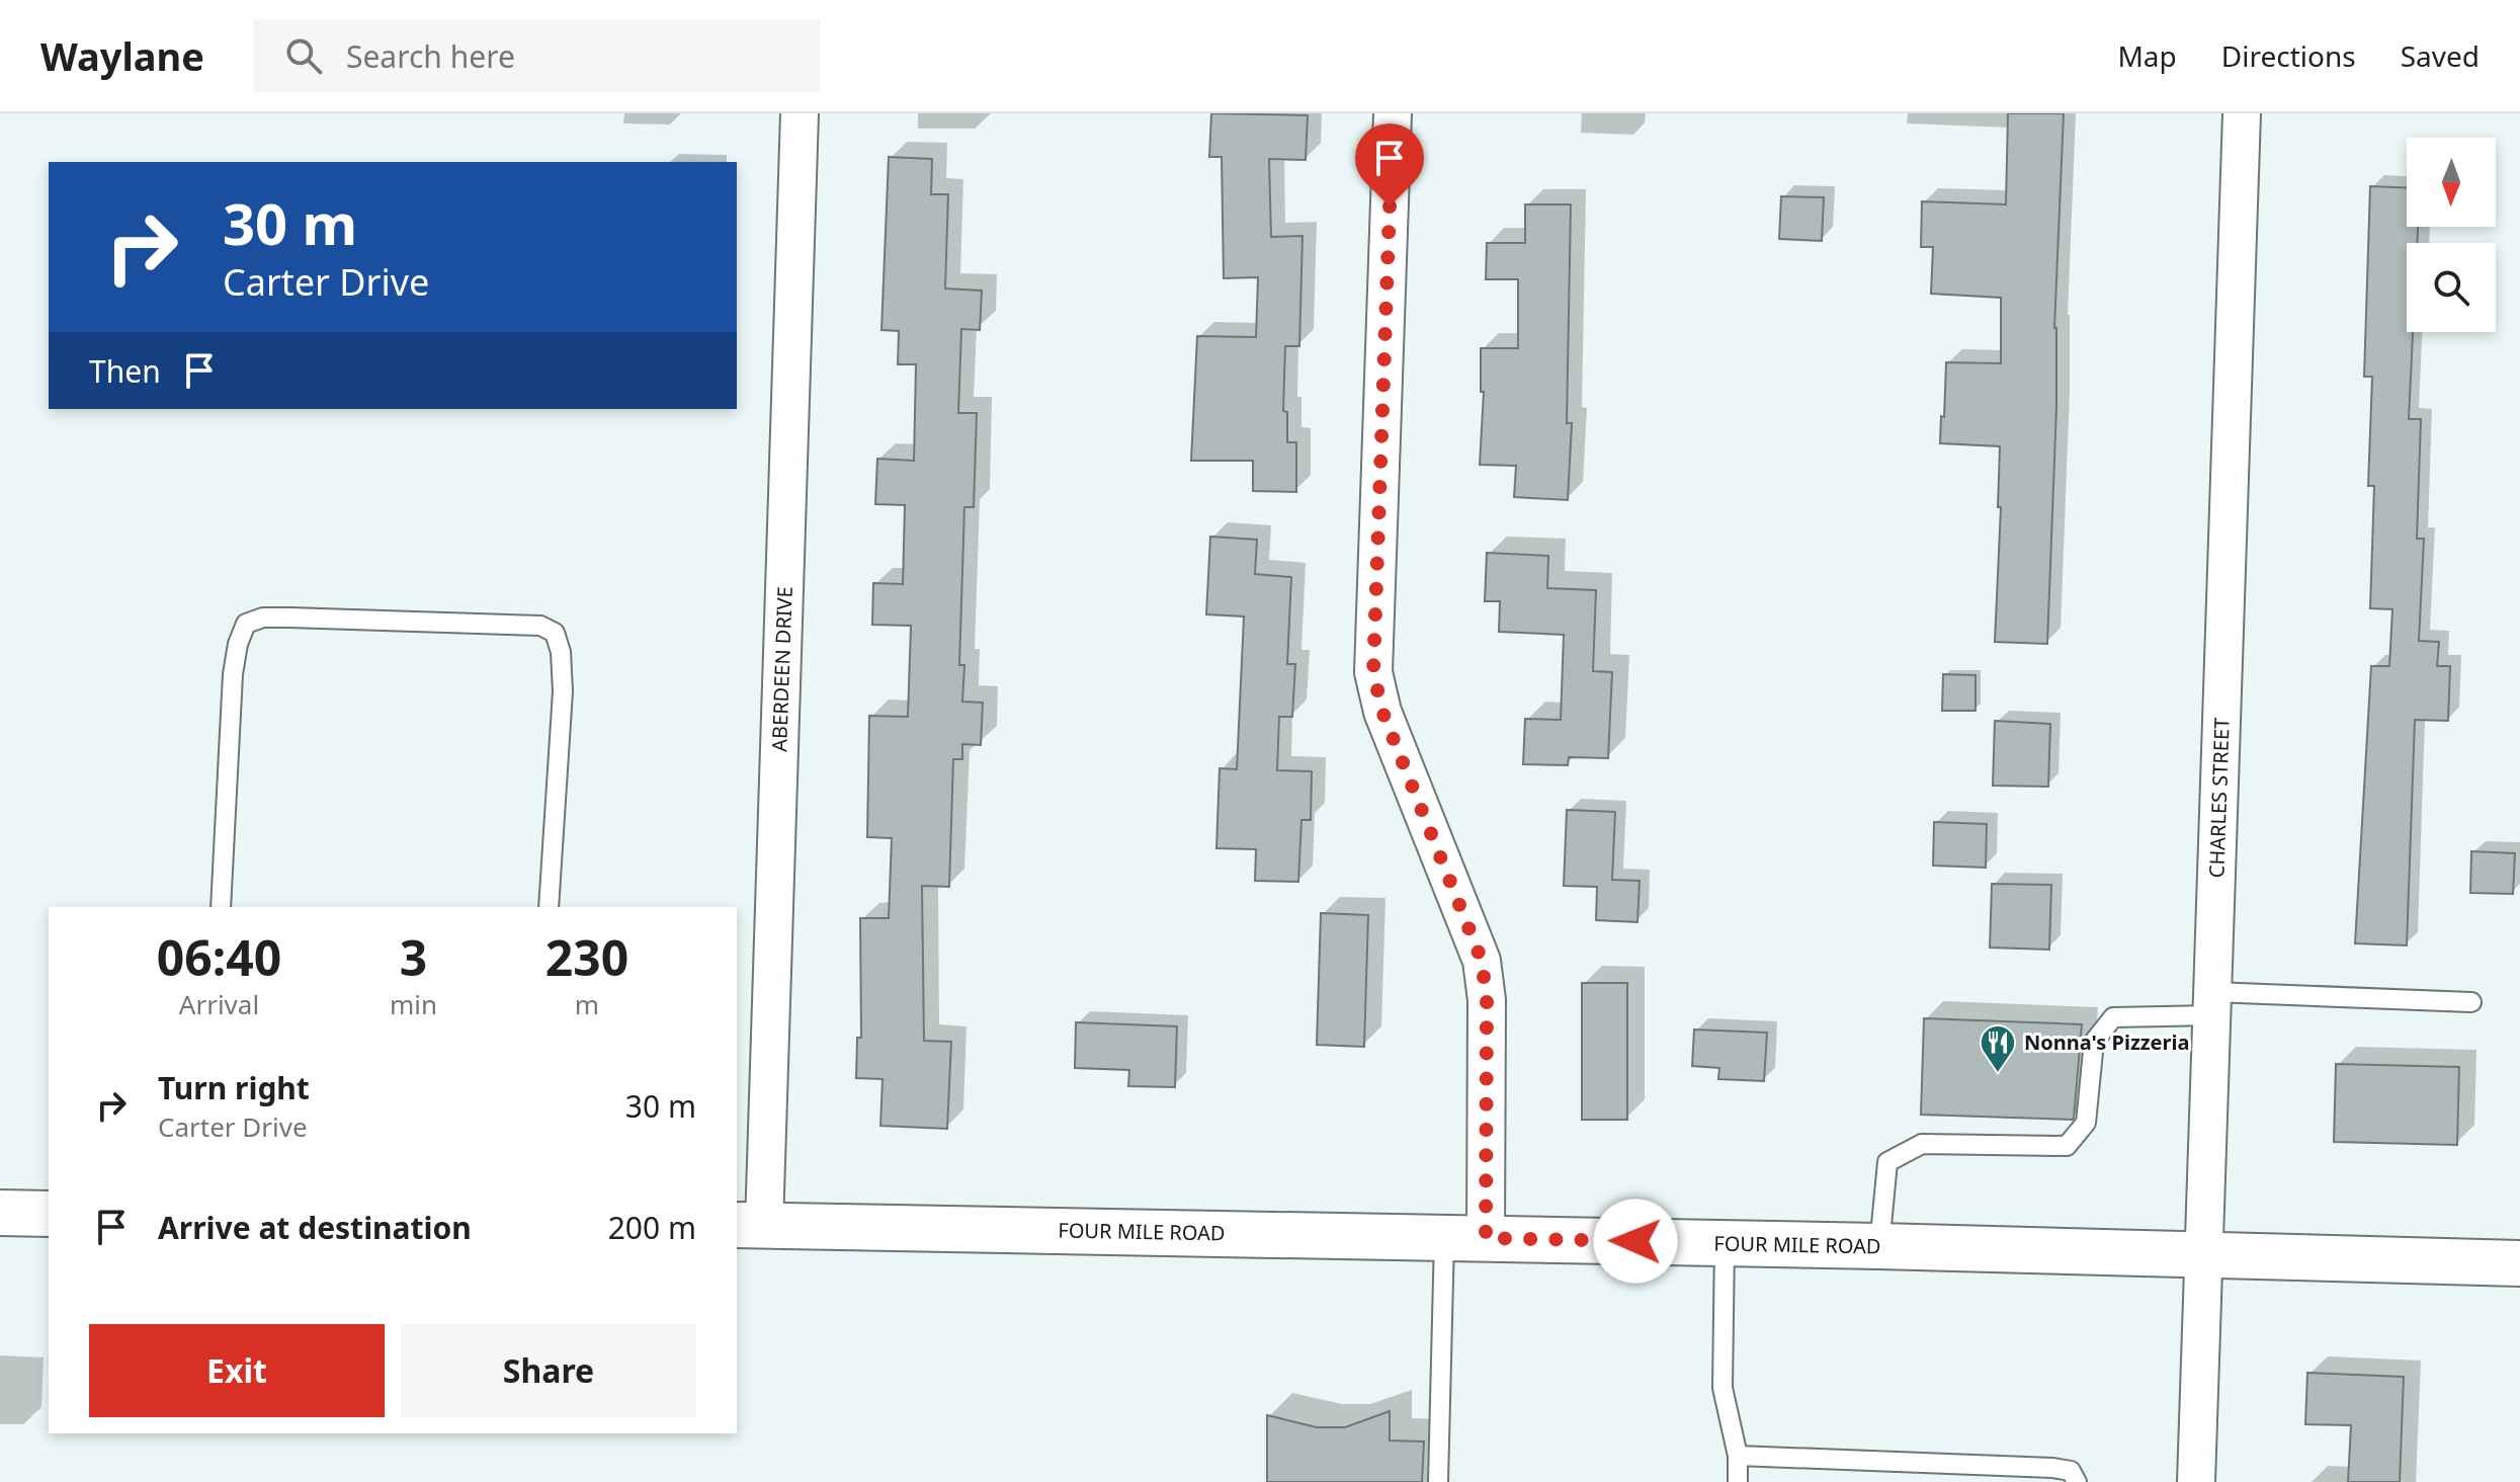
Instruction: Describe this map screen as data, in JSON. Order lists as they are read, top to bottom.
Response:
{
  "streets": {
    "main road": ["FOUR MILE ROAD"],
    "street": ["ABERDEEN DRIVE", "CHARLES STREET"]
  },
  "crossings": [
    ["ABERDEEN DRIVE", "FOUR MILE ROAD"],
    ["CHARLES STREET", "FOUR MILE ROAD"]
  ],
  "places": {
    "restaurant": ["Nonna's Pizzeria"]
  },
  "north": "bottom",
  "page": {
    "header": "Waylane",
    "search": "Search here",
    "nav": ["Map", "Directions", "Saved"],
    "turn": ["30 m", "Carter Drive"],
    "then": "Then",
    "eta": [
      "06:40",
      "Arrival",
      "3",
      "min",
      "230",
      "m"
    ],
    "list": [
      {
        "name": "Turn right",
        "note": "Carter Drive",
        "value": "30 m"
      },
      {
        "name": "Arrive at destination",
        "value": "200 m"
      }
    ],
    "buttons": ["Exit", "Share"]
  }
}
